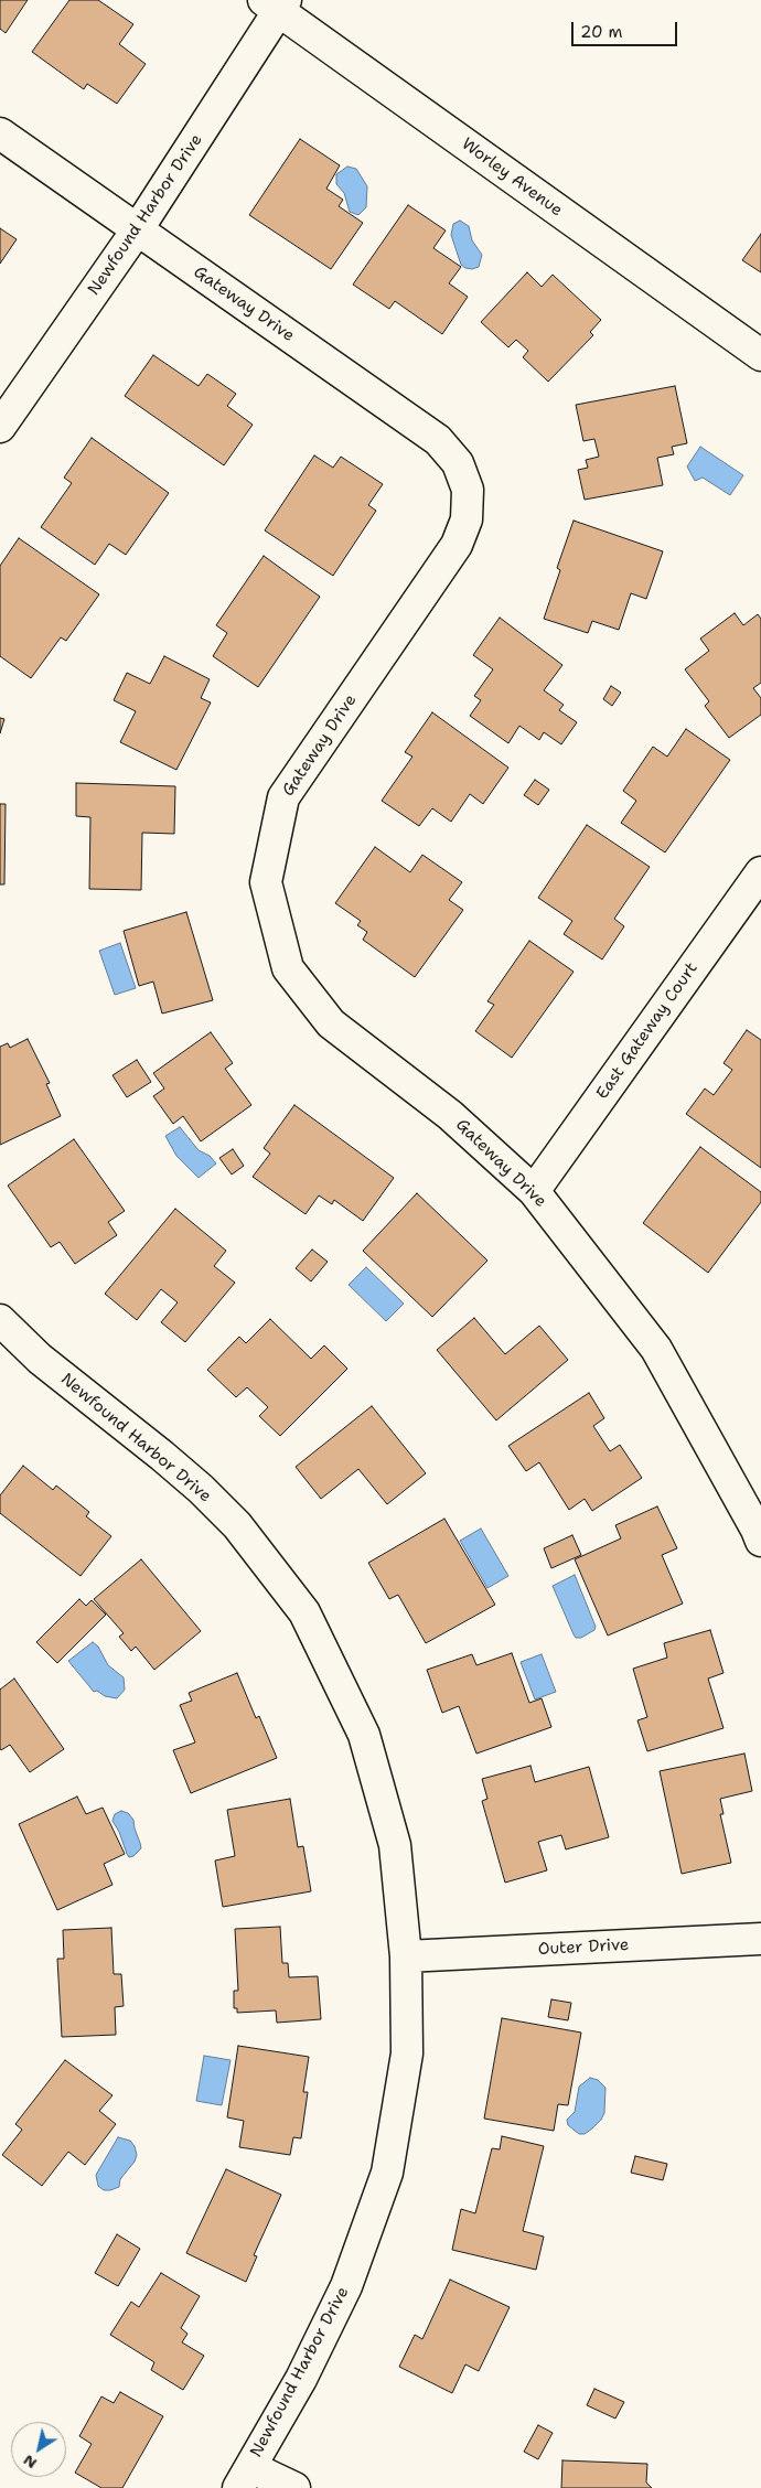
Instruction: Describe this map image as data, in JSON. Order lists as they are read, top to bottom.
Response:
{
  "streets": {
    "street": [
      "Worley Avenue",
      "Newfound Harbor Drive",
      "Gateway Drive",
      "East Gateway Court",
      "Outer Drive"
    ]
  },
  "crossings": [
    ["Worley Avenue", "Newfound Harbor Drive"],
    ["Newfound Harbor Drive", "Gateway Drive"],
    ["Newfound Harbor Drive", "Outer Drive"],
    ["Gateway Drive", "East Gateway Court"]
  ],
  "scale_bar": "20 m",
  "north": "bottom left"
}
